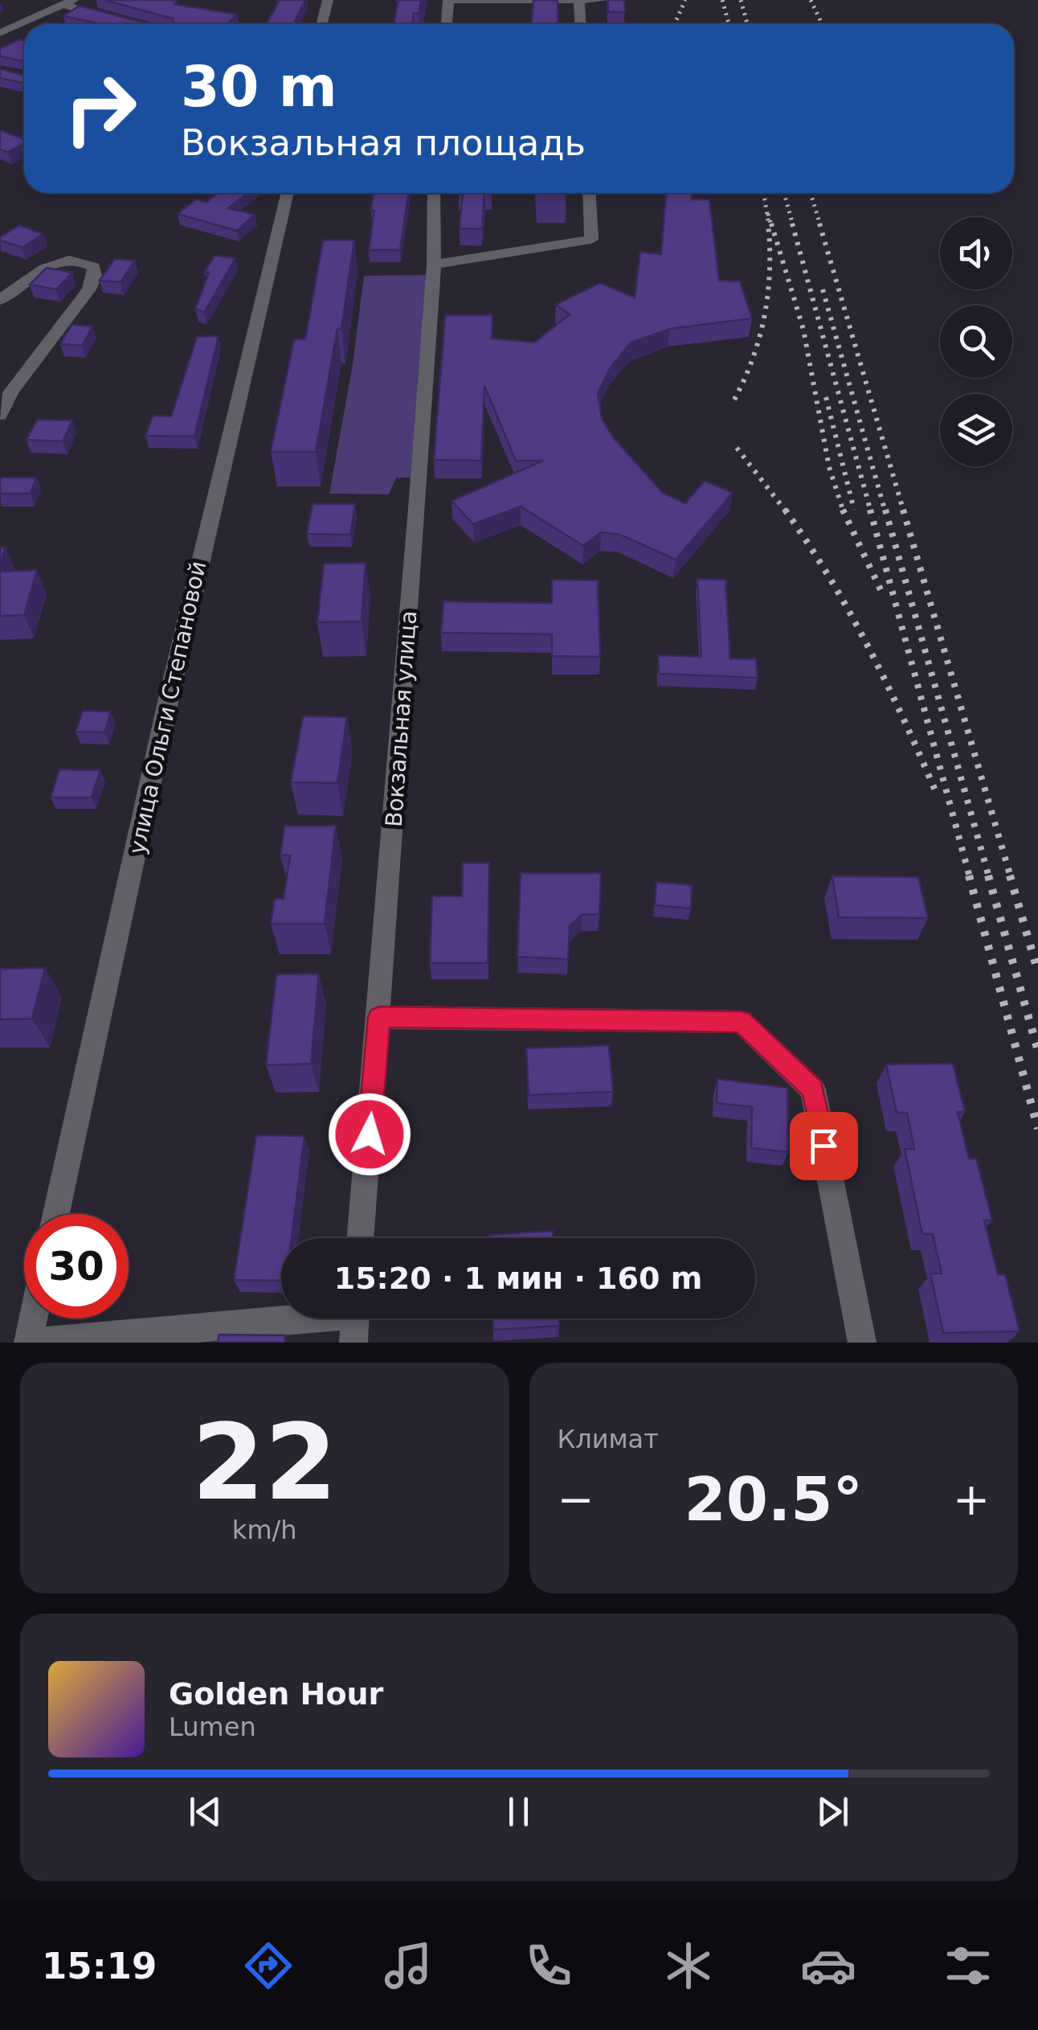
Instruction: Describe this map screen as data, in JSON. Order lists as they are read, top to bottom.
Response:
{
  "streets": {
    "street": ["улица Ольги Степановой", "Вокзальная улица"]
  },
  "page": {
    "turn": ["30 m", "Вокзальная площадь"],
    "limit": "30",
    "trip": "15:20 · 1 мин · 160 m",
    "tile": [
      ["22", "km/h"],
      "Климат"
    ],
    "heat": ["−", "20.5°", "+"],
    "song": ["Golden Hour", "Lumen"],
    "tabs": "15:19"
  }
}
